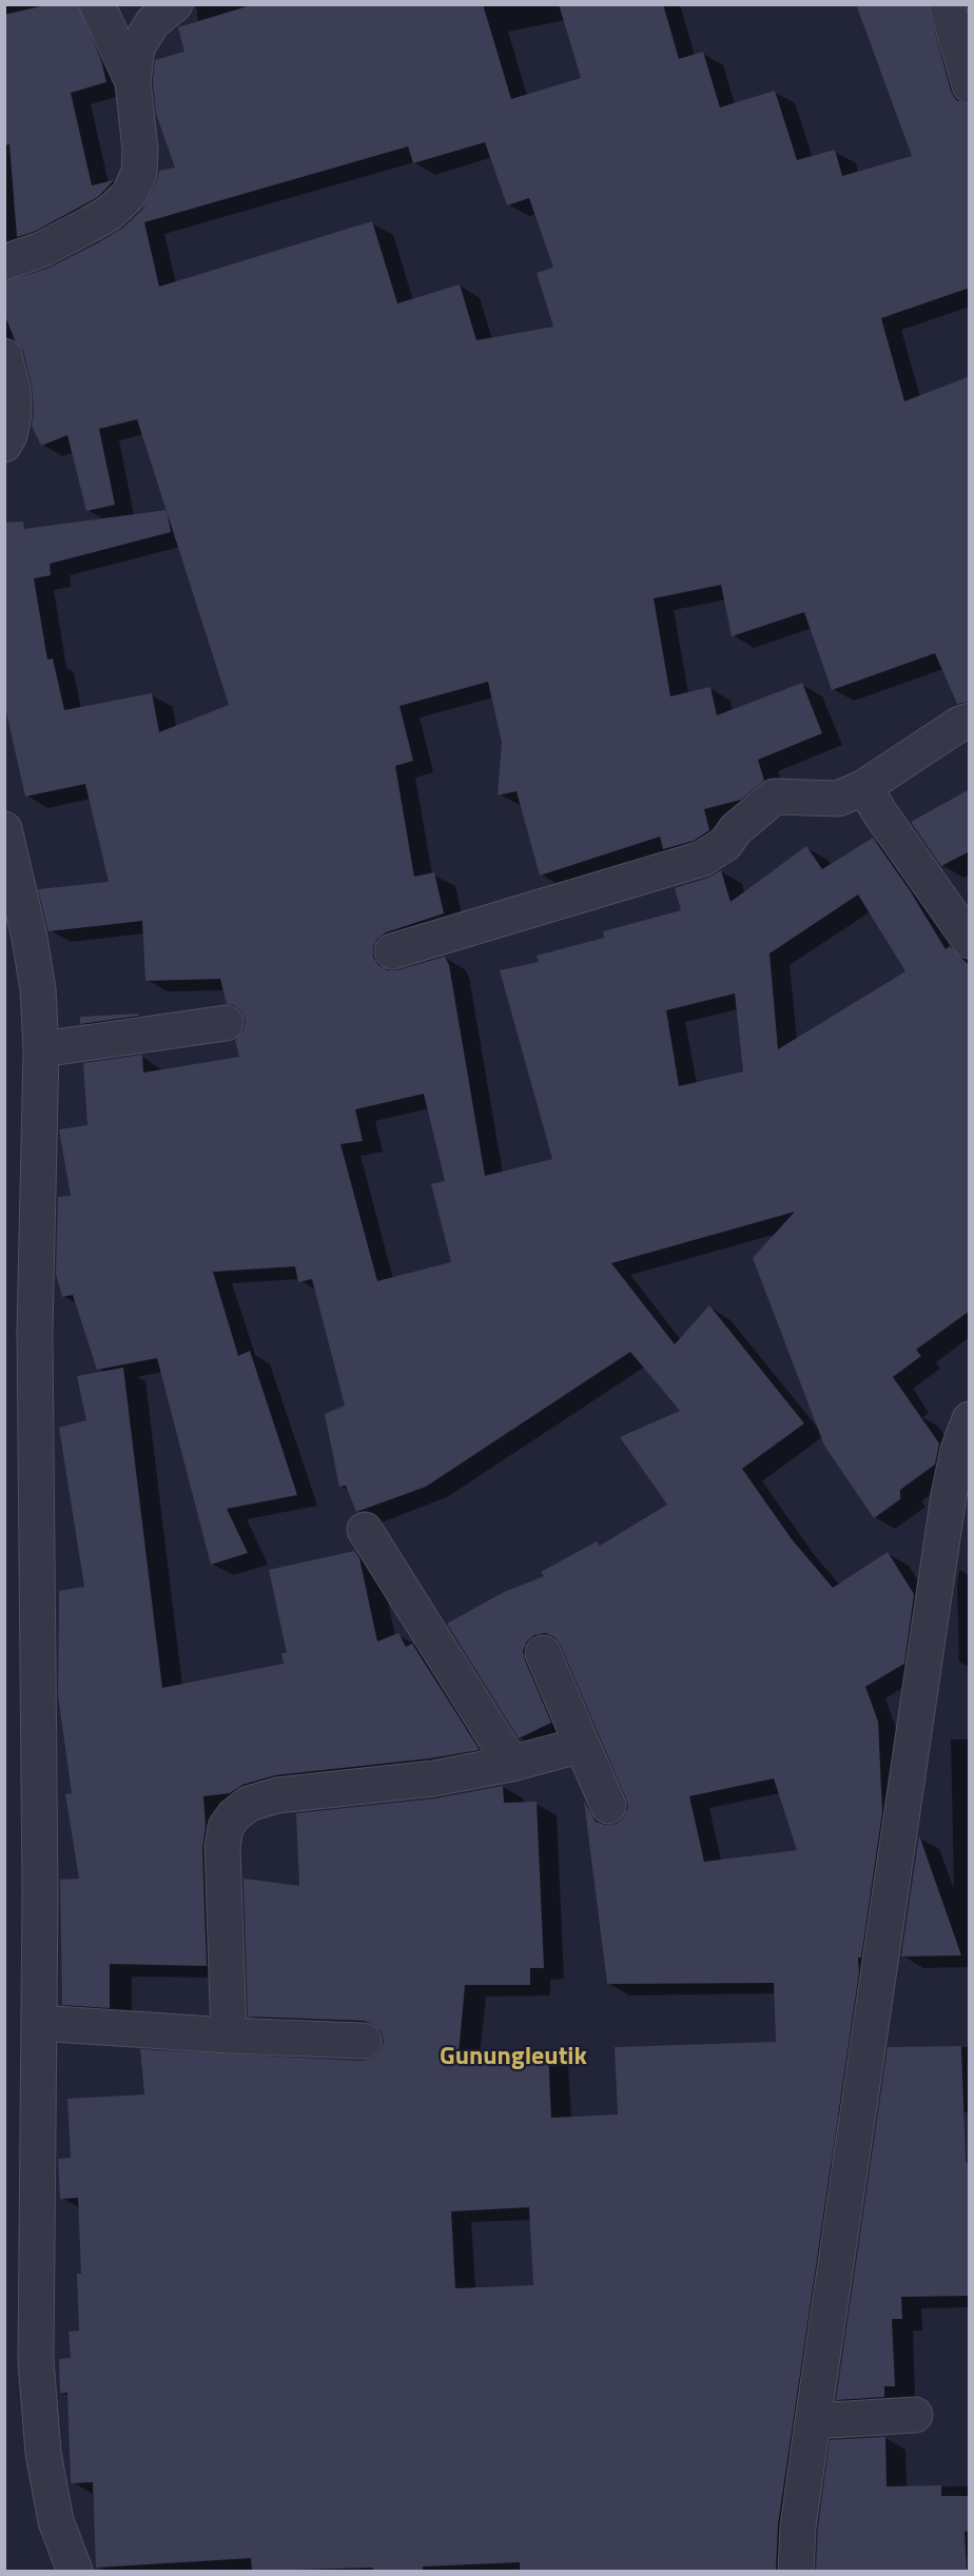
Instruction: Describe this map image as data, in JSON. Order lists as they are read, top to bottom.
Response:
{
  "districts": ["Gunungleutik"]
}
